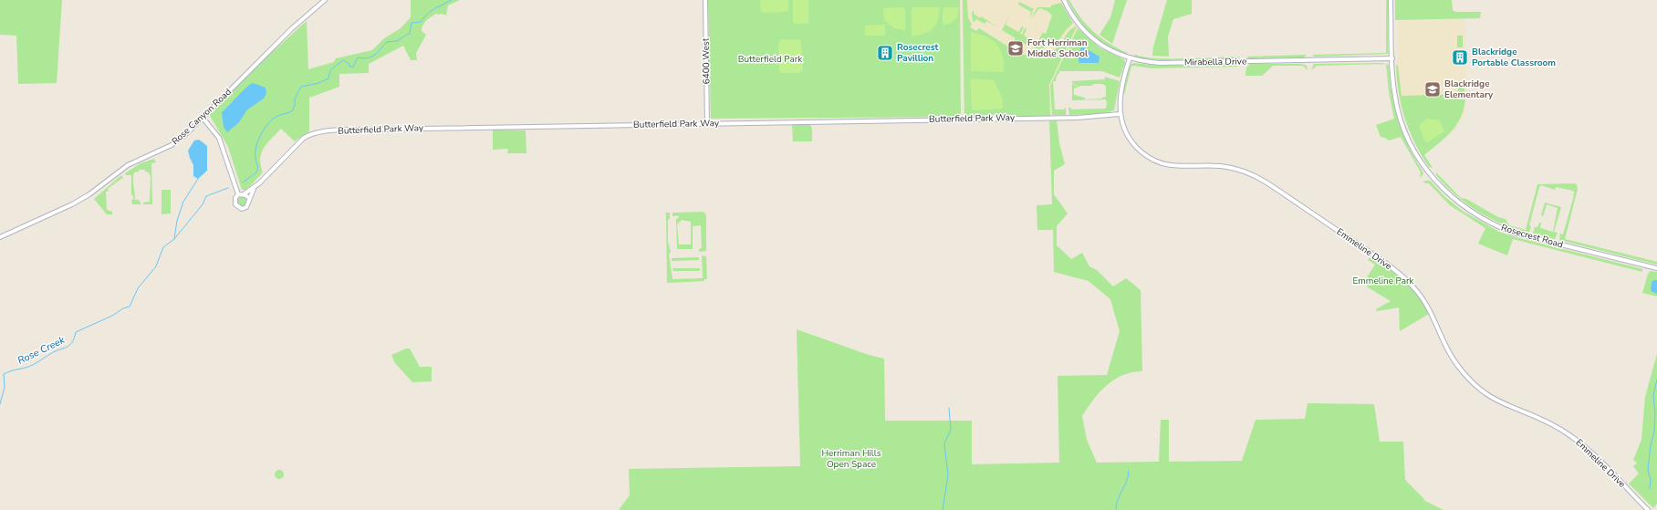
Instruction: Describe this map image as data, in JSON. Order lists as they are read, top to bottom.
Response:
{
  "streets": {
    "street": [
      "6400 West",
      "Mirabella Drive",
      "Rose Canyon Road",
      "Butterfield Park Way",
      "Rosecrest Road",
      "Emmeline Drive"
    ]
  },
  "crossings": [
    ["6400 West", "Butterfield Park Way"],
    ["Mirabella Drive", "Rosecrest Road"],
    ["Mirabella Drive", "Emmeline Drive"],
    ["Butterfield Park Way", "Emmeline Drive"]
  ],
  "water": ["Rose Creek"],
  "parks": ["Butterfield Park", "Emmeline Park", "Herriman Hills Open Space"],
  "places": {
    "school or university": ["Fort Herriman Middle School", "Blackridge Elementary"],
    "building": ["Rosecrest Pavillion", "Blackridge Portable Classroom"]
  }
}
